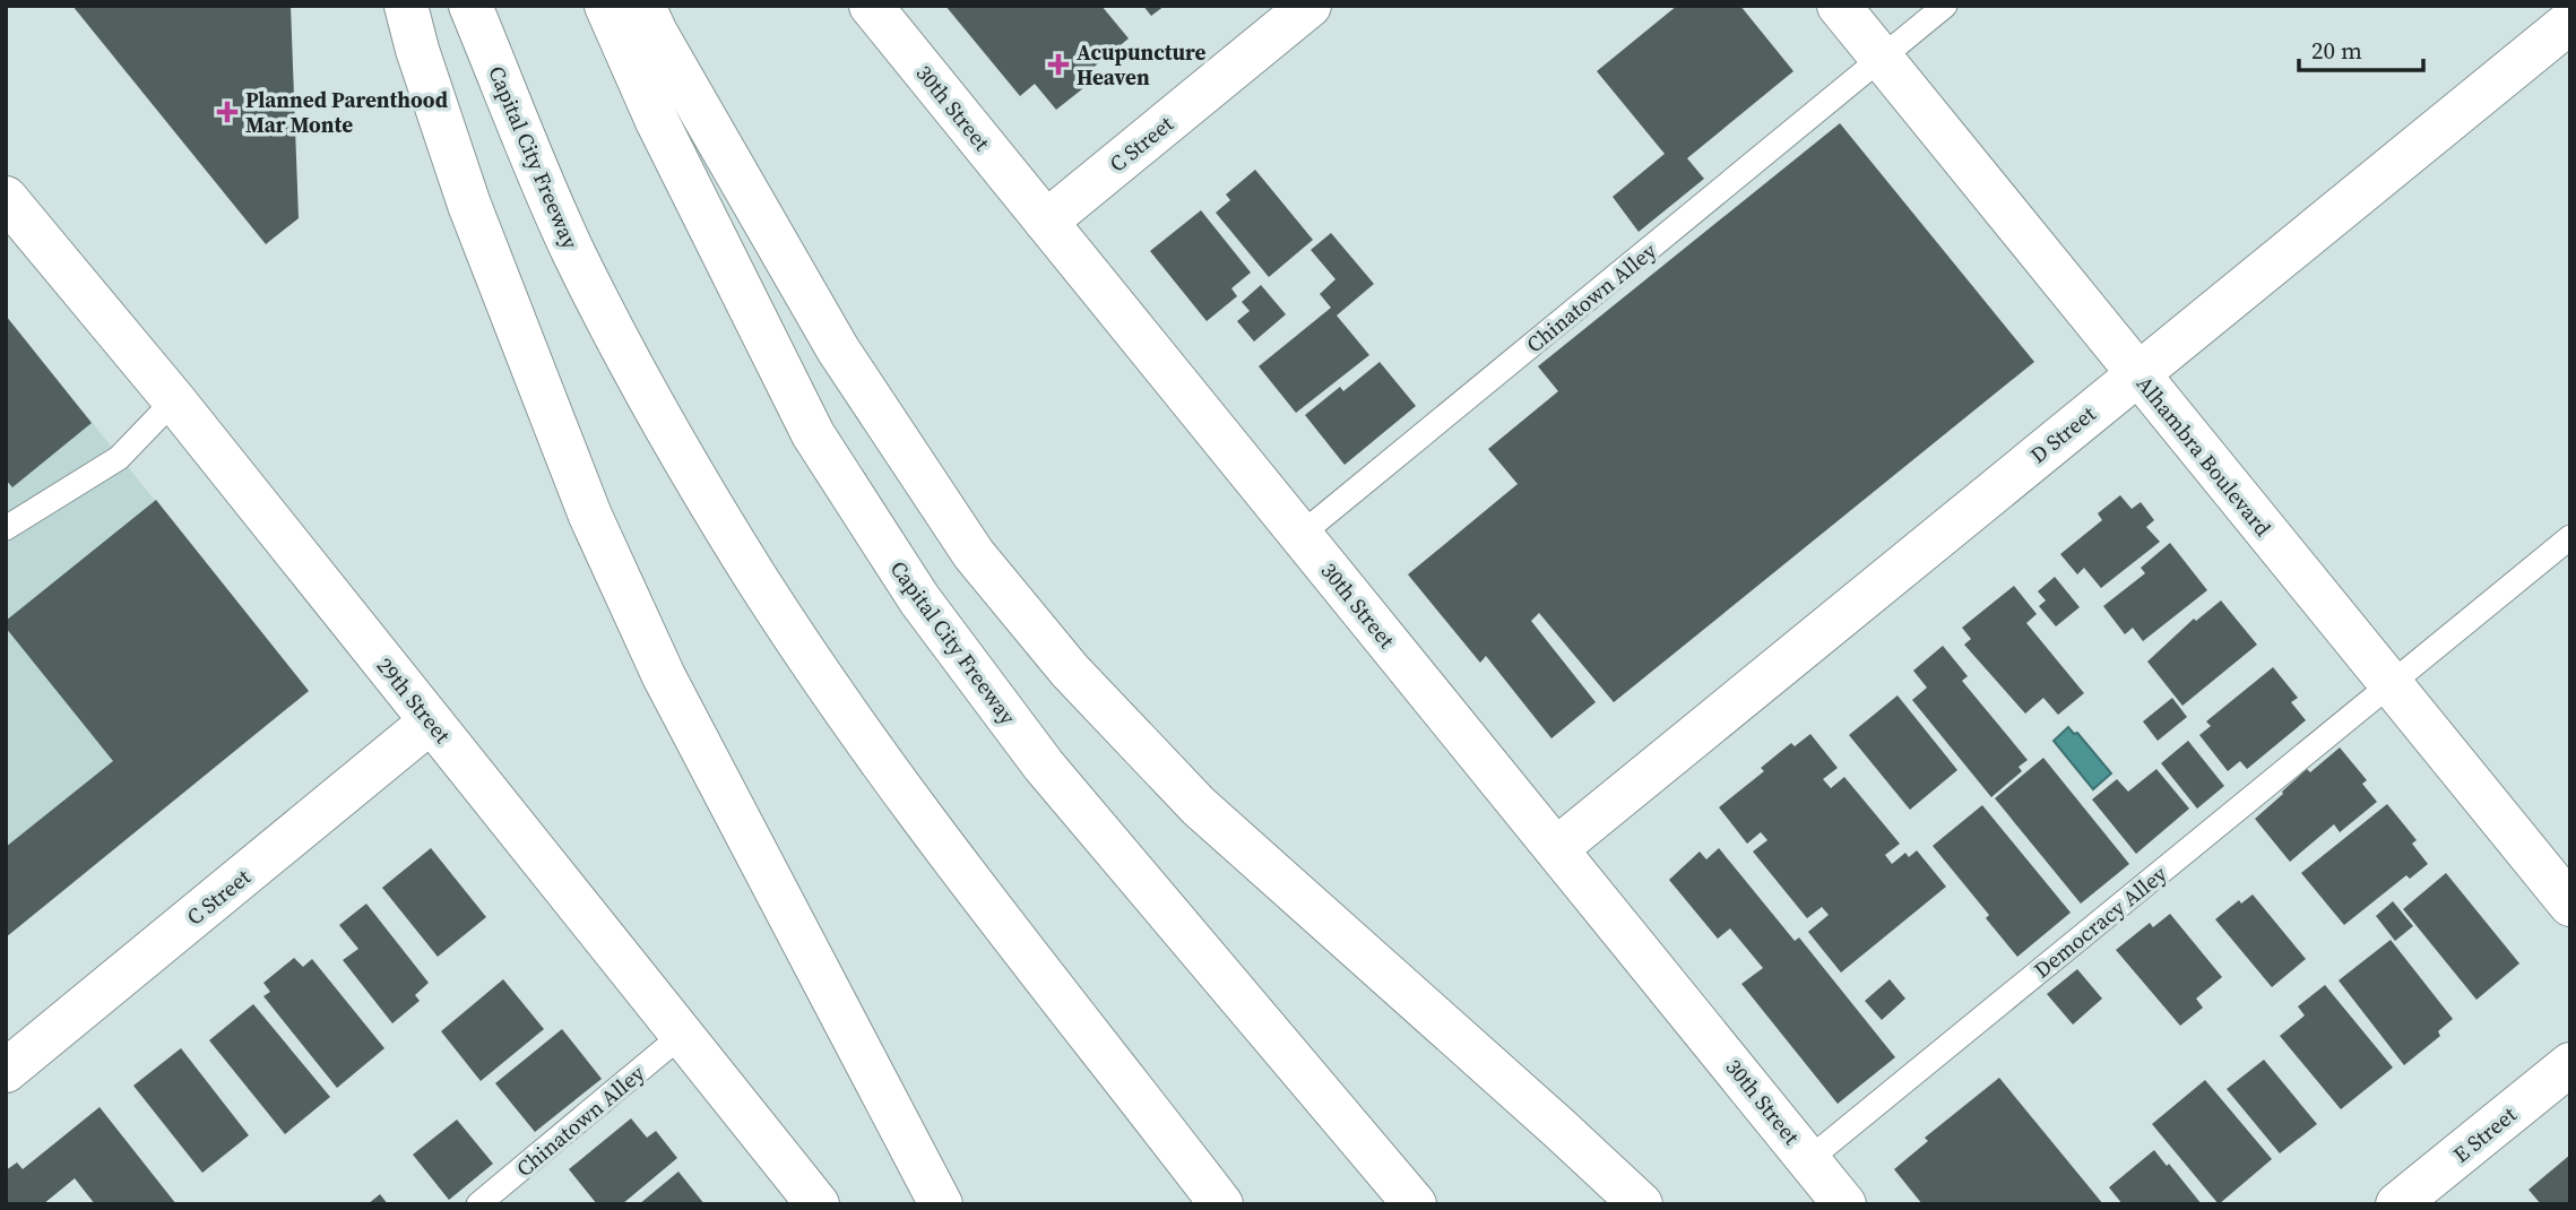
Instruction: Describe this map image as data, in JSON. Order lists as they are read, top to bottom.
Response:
{
  "streets": {
    "main road": [
      "30th Street",
      "C Street",
      "Capital City Freeway",
      "D Street",
      "Alhambra Boulevard",
      "29th Street",
      "E Street"
    ],
    "lane": ["Chinatown Alley", "Democracy Alley"]
  },
  "crossings": [
    ["30th Street", "C Street"],
    ["30th Street", "Chinatown Alley"],
    ["30th Street", "D Street"],
    ["30th Street", "Democracy Alley"],
    ["C Street", "29th Street"],
    ["Chinatown Alley", "Alhambra Boulevard"],
    ["Chinatown Alley", "29th Street"],
    ["D Street", "Alhambra Boulevard"],
    ["Alhambra Boulevard", "Democracy Alley"]
  ],
  "places": {
    "health": ["Acupuncture Heaven", "Planned Parenthood Mar Monte"]
  },
  "scale_bar": "20 m"
}
